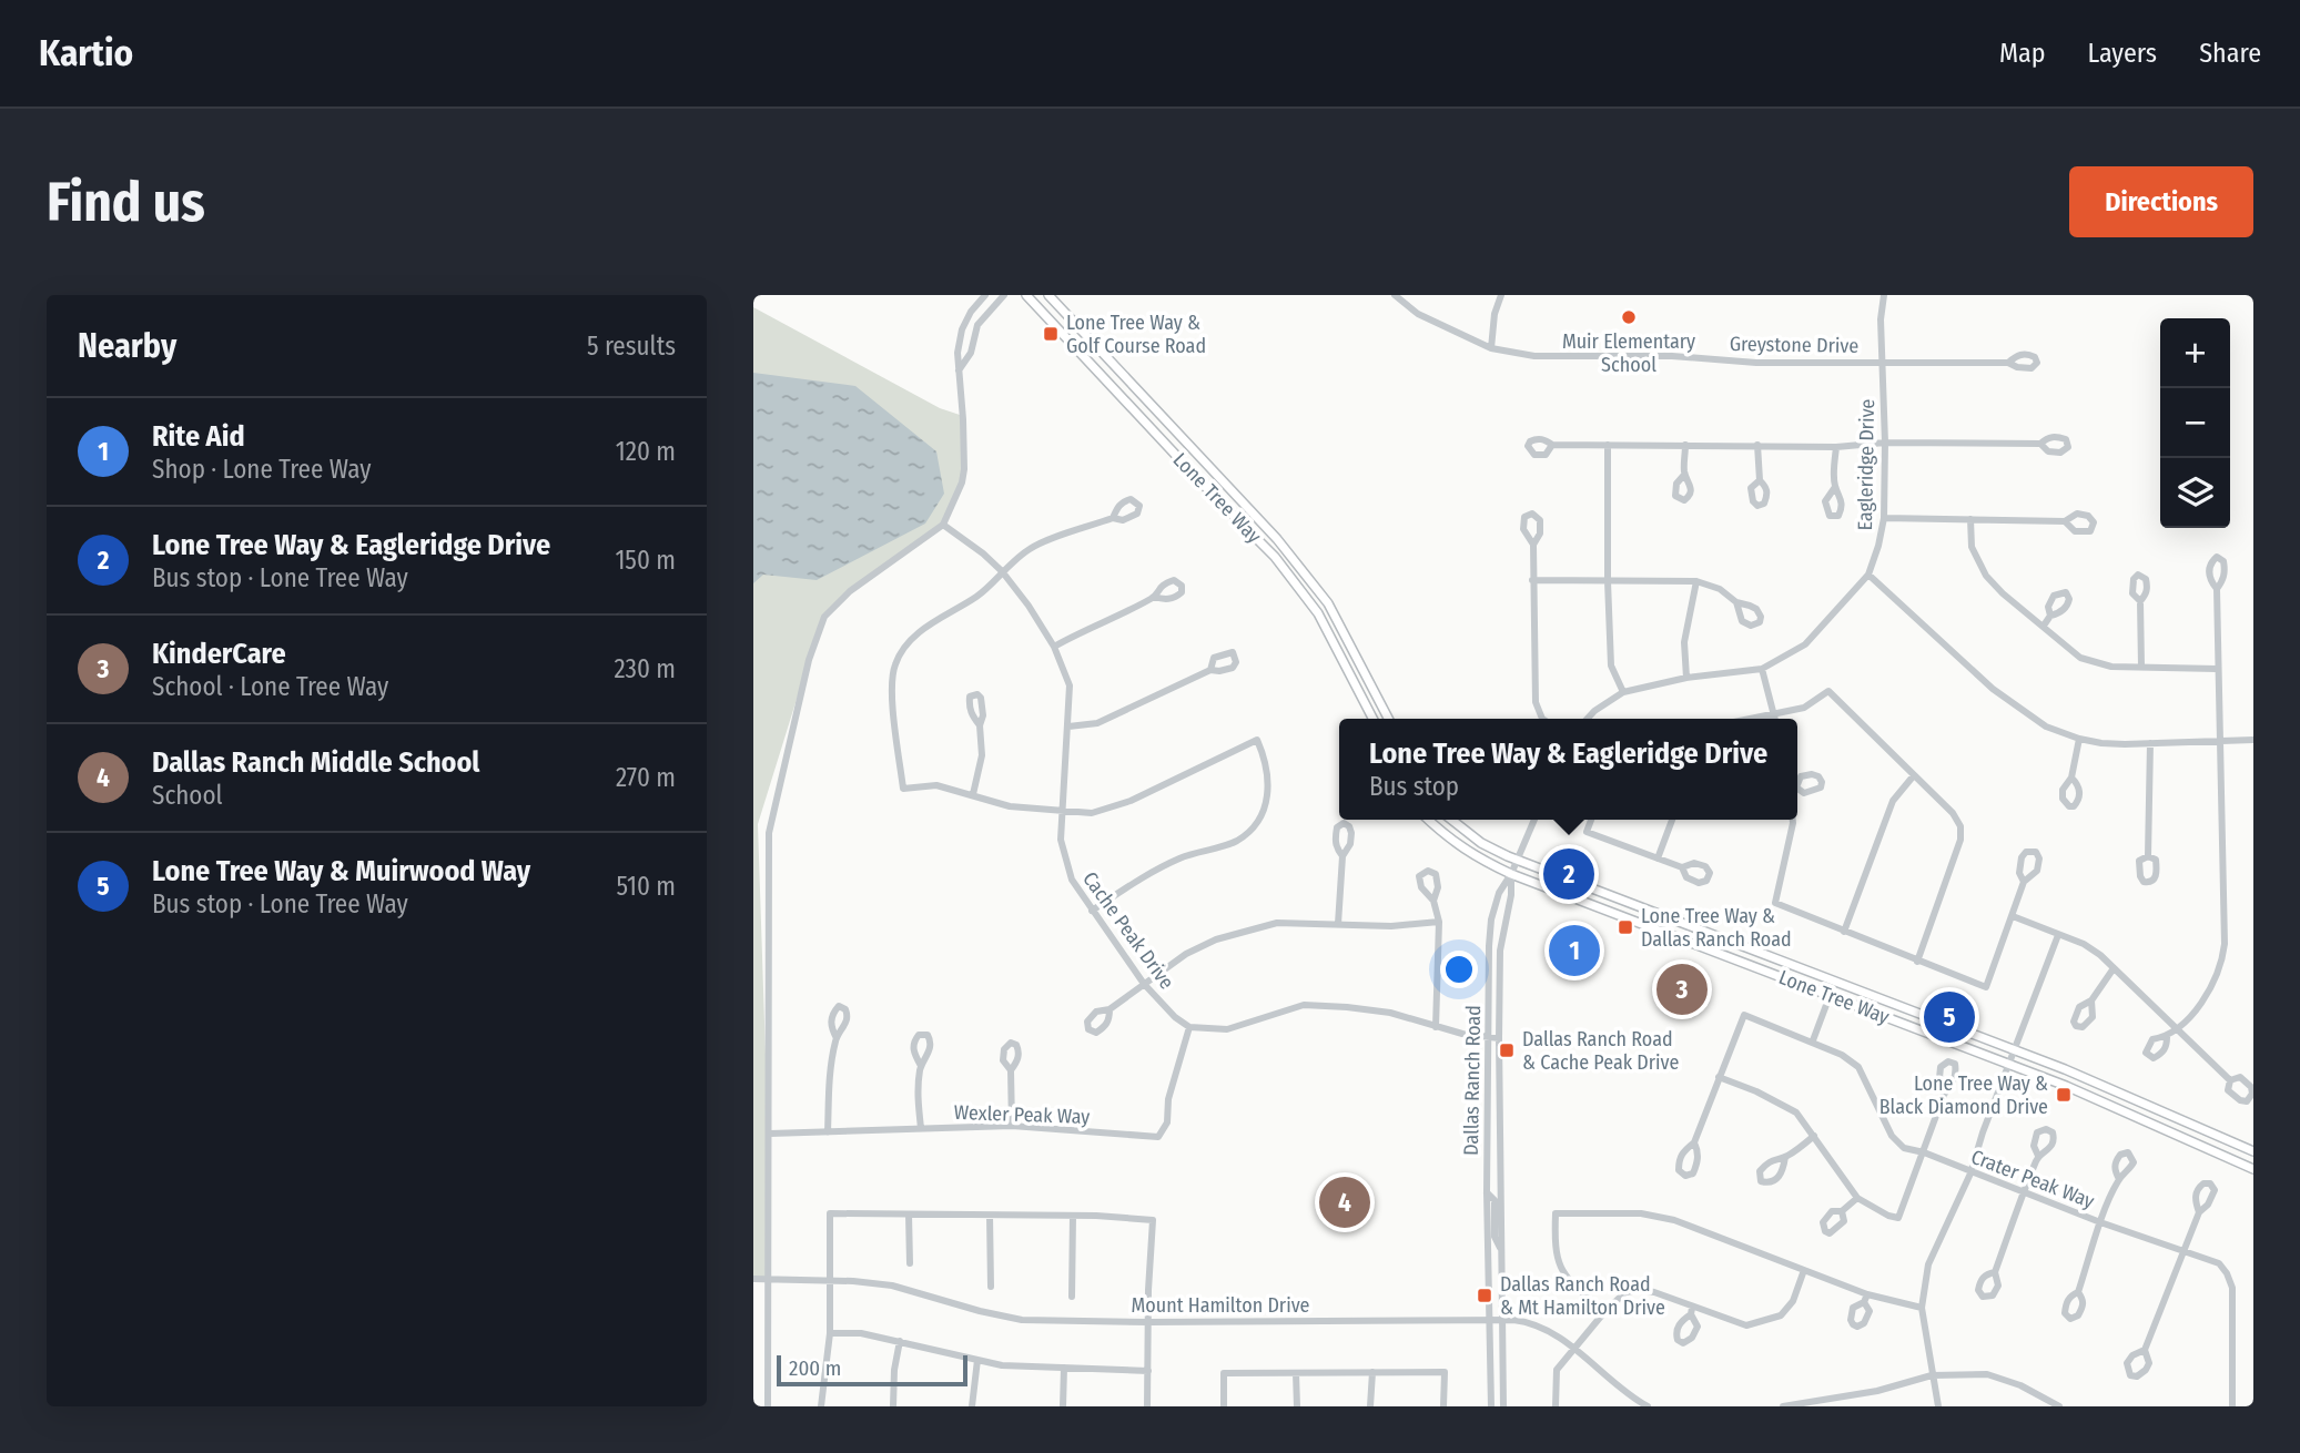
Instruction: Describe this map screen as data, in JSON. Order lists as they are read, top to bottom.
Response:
{
  "streets": {
    "main road": ["Lone Tree Way"],
    "street": [
      "Greystone Drive",
      "Eagleridge Drive",
      "Cache Peak Drive",
      "Dallas Ranch Road",
      "Wexler Peak Way",
      "Crater Peak Way",
      "Mount Hamilton Drive"
    ]
  },
  "crossings": [
    ["Greystone Drive", "Eagleridge Drive"],
    ["Lone Tree Way", "Dallas Ranch Road"],
    ["Cache Peak Drive", "Wexler Peak Way"],
    ["Dallas Ranch Road", "Mount Hamilton Drive"]
  ],
  "places": {
    "other": ["Muir Elementary School"],
    "transit": [
      "Lone Tree Way & Golf Course Road",
      "Lone Tree Way & Dallas Ranch Road",
      "Dallas Ranch Road & Cache Peak Drive",
      "Lone Tree Way & Black Diamond Drive",
      "Dallas Ranch Road & Mt Hamilton Drive"
    ]
  },
  "scale_bar": "200 m",
  "page": {
    "header": "Kartio",
    "nav": ["Map", "Layers", "Share"],
    "buttons": "Directions",
    "title": "Find us",
    "heading": ["Nearby", "5 results"],
    "map_buttons": ["+", "−"],
    "list": [
      {
        "mark": "1",
        "name": "Rite Aid",
        "note": "Shop · Lone Tree Way",
        "value": "120 m"
      },
      {
        "mark": "2",
        "name": "Lone Tree Way & Eagleridge Drive",
        "note": "Bus stop · Lone Tree Way",
        "value": "150 m"
      },
      {
        "mark": "3",
        "name": "KinderCare",
        "note": "School · Lone Tree Way",
        "value": "230 m"
      },
      {
        "mark": "4",
        "name": "Dallas Ranch Middle School",
        "note": "School",
        "value": "270 m"
      },
      {
        "mark": "5",
        "name": "Lone Tree Way & Muirwood Way",
        "note": "Bus stop · Lone Tree Way",
        "value": "510 m"
      }
    ],
    "popup": ["Lone Tree Way & Eagleridge Drive", "Bus stop"],
    "pins": [
      "2",
      "1",
      "3",
      "5",
      "4"
    ],
    "scale": "200 m"
  }
}
